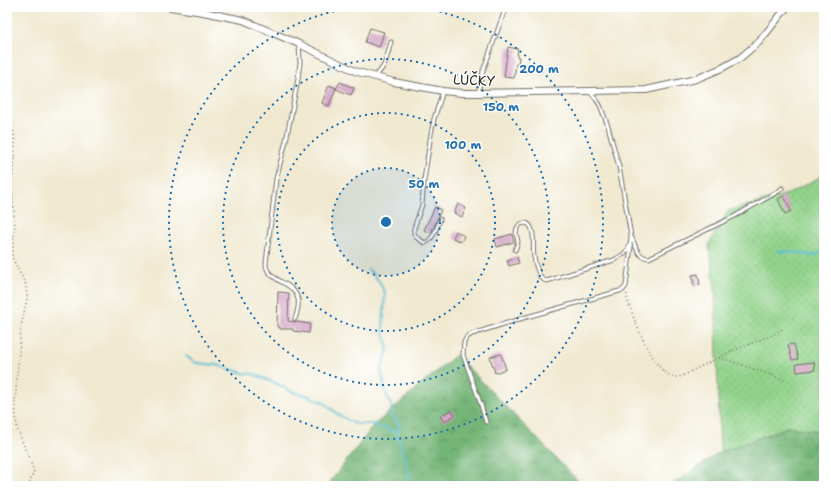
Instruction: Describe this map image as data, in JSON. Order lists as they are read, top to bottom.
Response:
{
  "streets": {
    "street": ["LÚČKY"]
  },
  "rings": [
    "200 m",
    "150 m",
    "100 m",
    "50 m"
  ]
}
